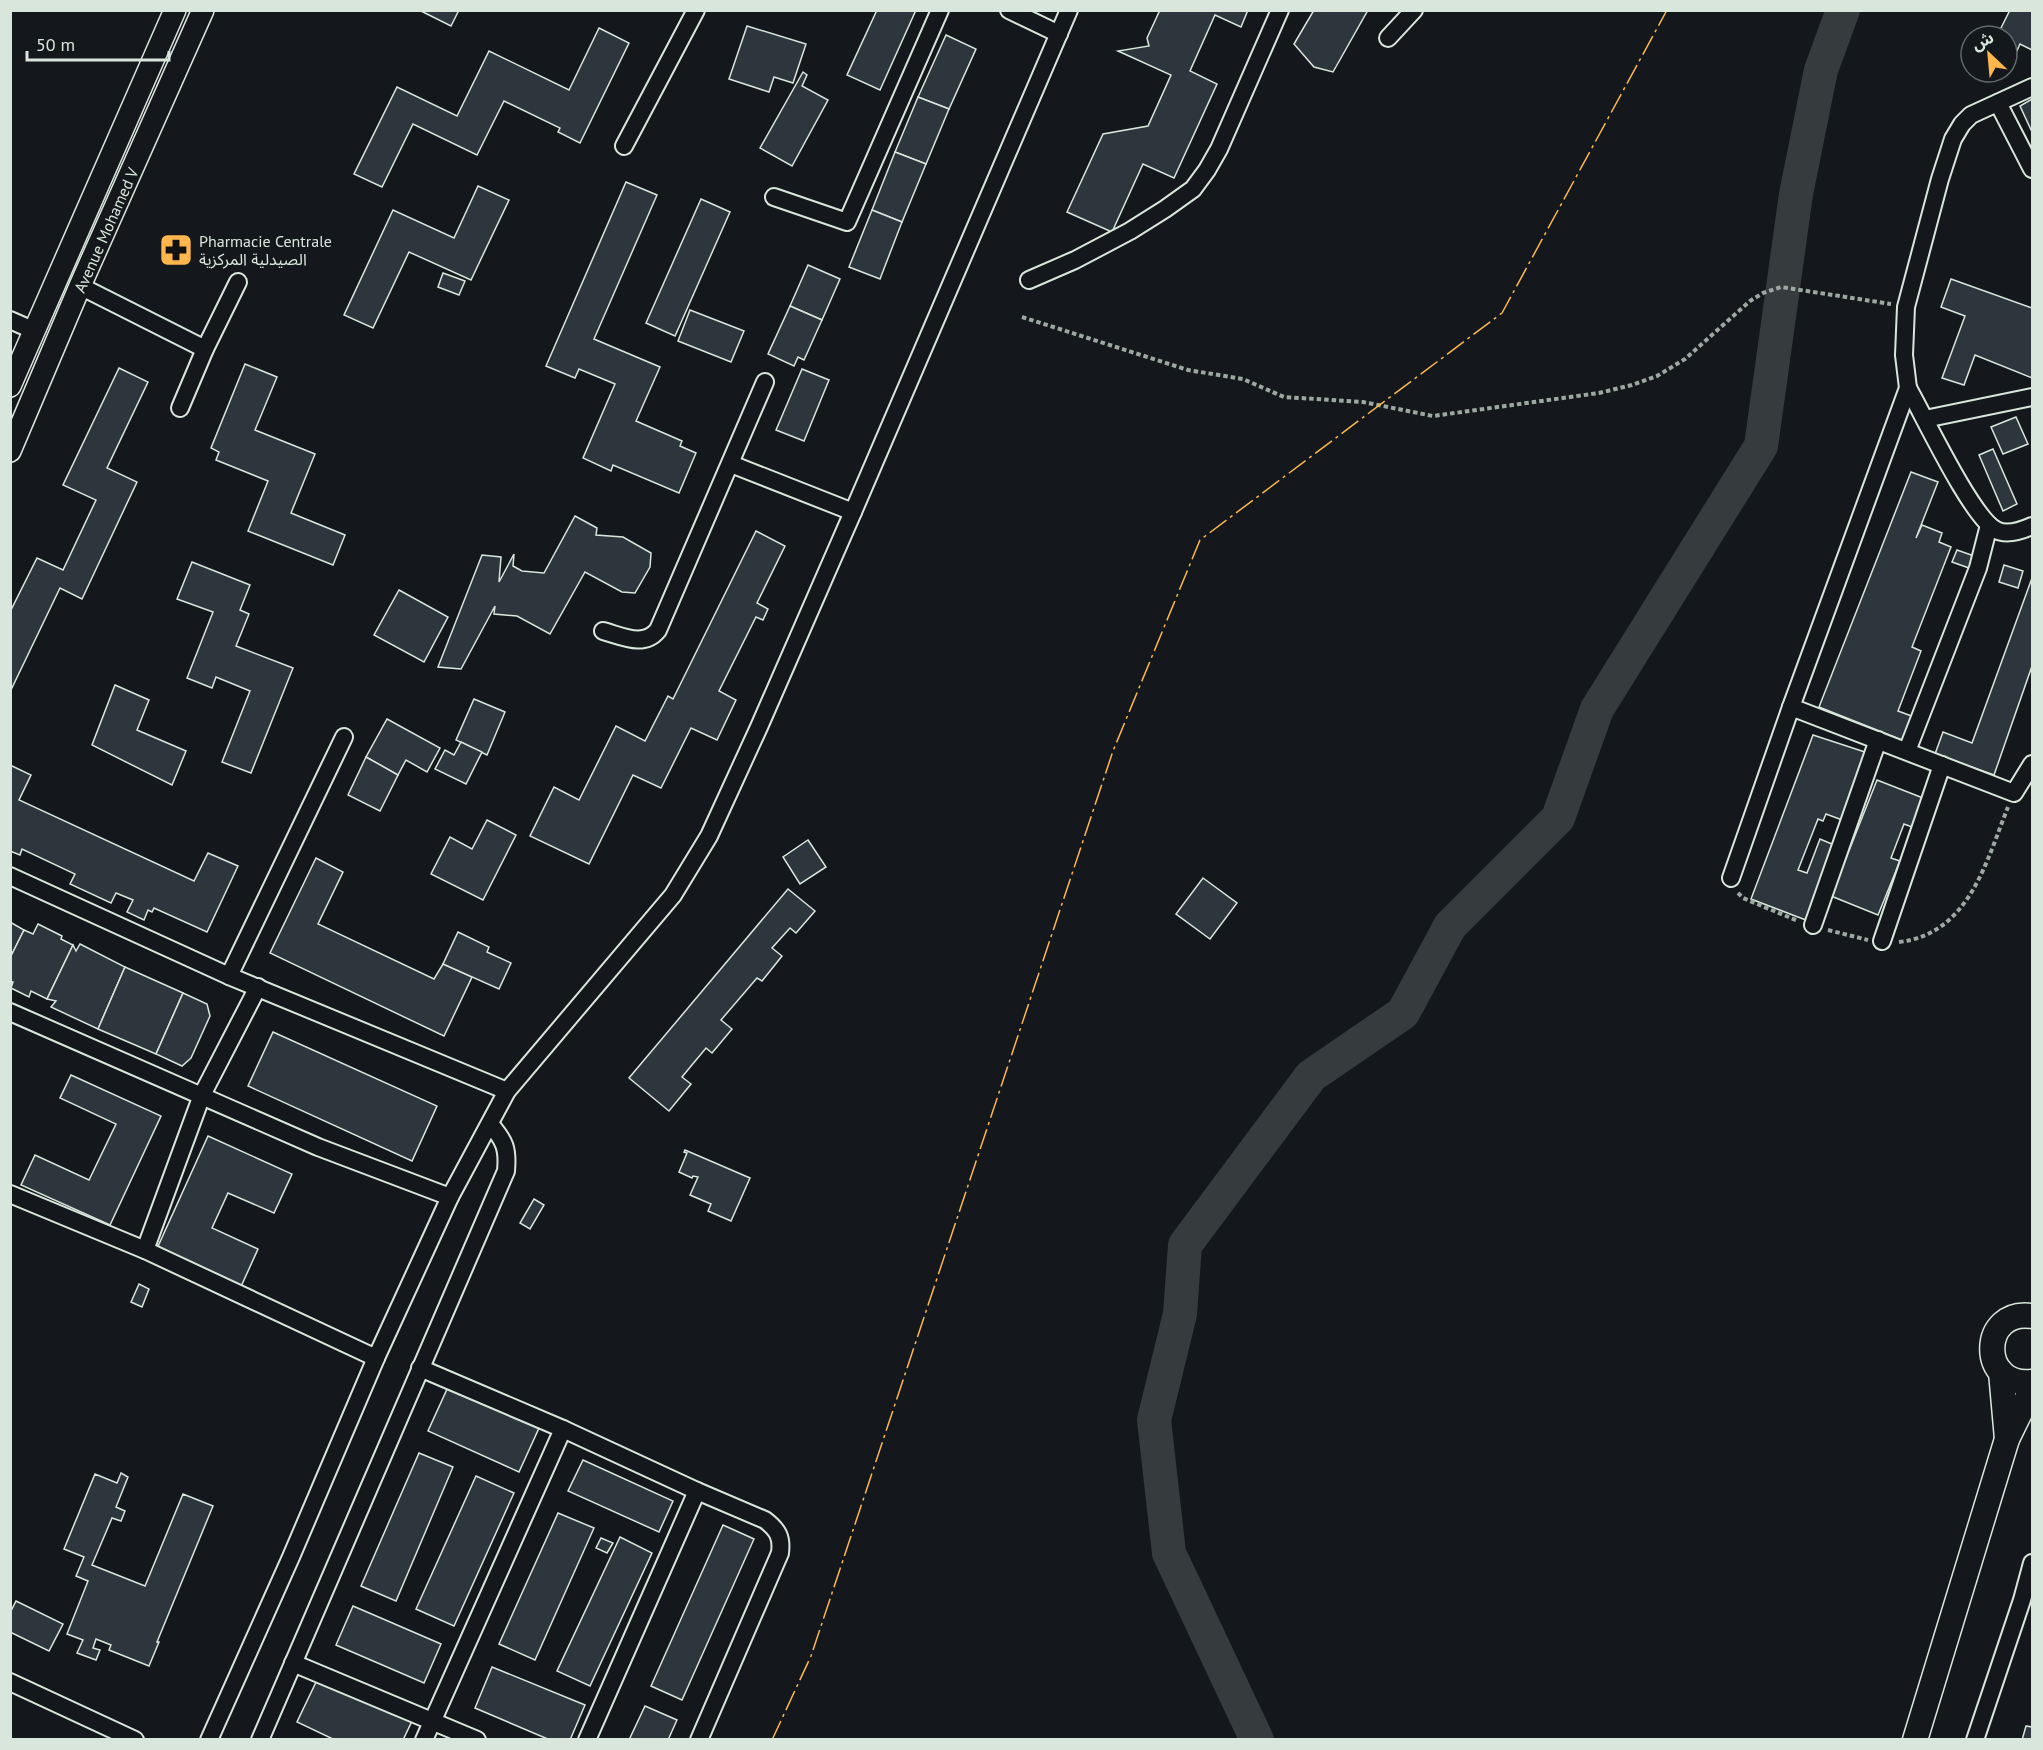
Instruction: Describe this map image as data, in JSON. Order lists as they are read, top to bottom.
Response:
{
  "streets": {
    "street": ["Avenue Mohamed V"]
  },
  "places": {
    "pharmacy": ["Pharmacie Centrale الصيدلية المركزية"]
  },
  "scale_bar": "50 m",
  "north": "top left"
}
